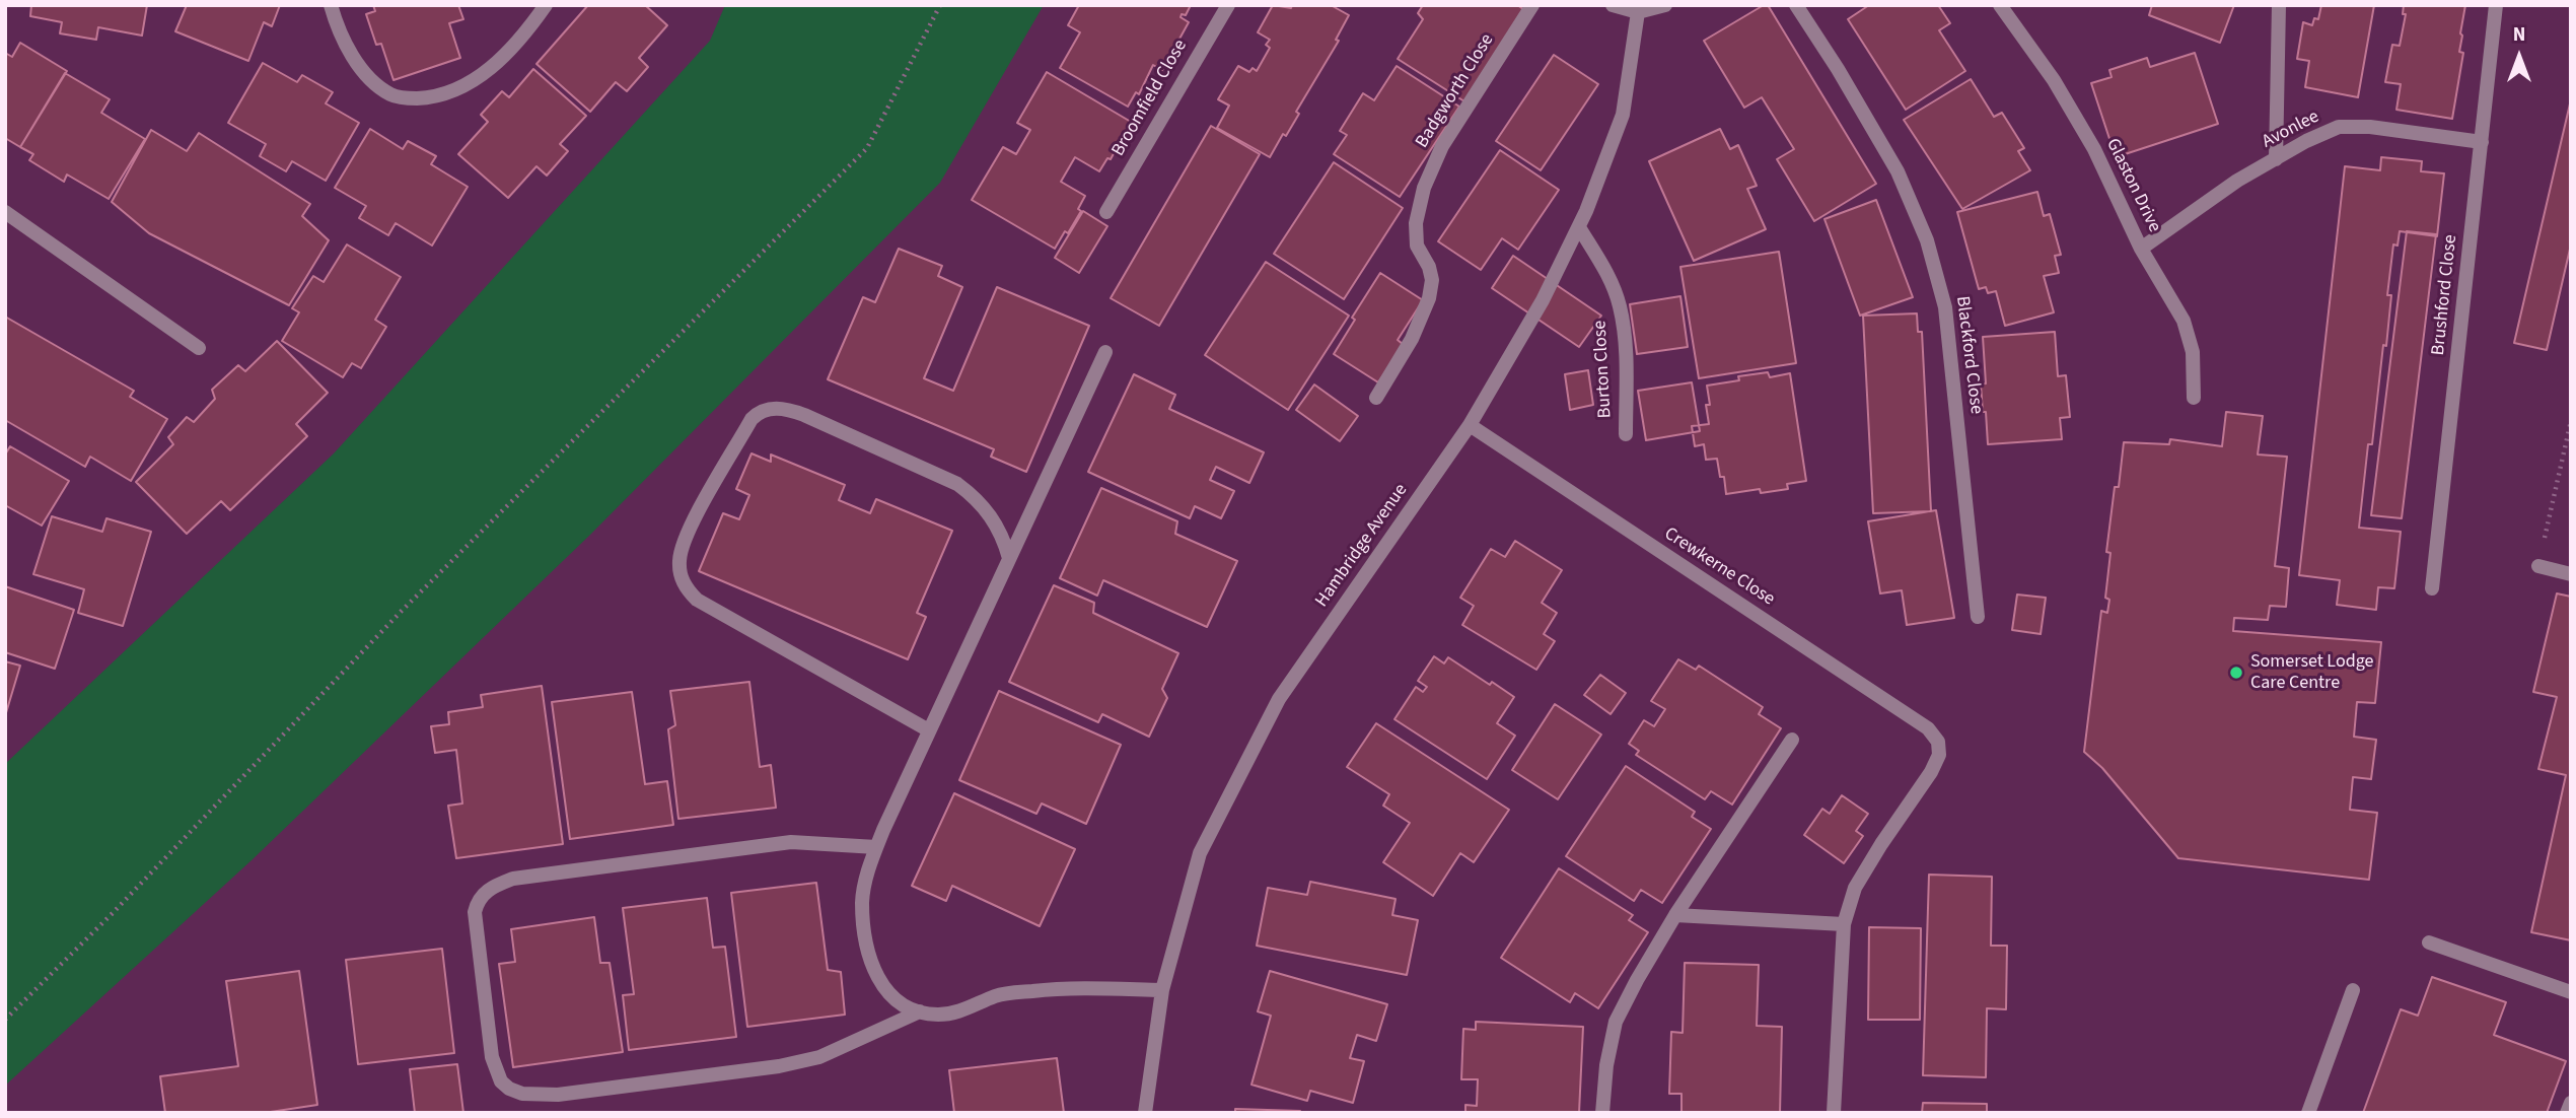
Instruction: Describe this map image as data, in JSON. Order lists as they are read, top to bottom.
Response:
{
  "streets": {
    "street": [
      "Badgworth Close",
      "Broomfield Close",
      "Avonlee",
      "Glaston Drive",
      "Brushford Close",
      "Blackford Close",
      "Burton Close",
      "Hambridge Avenue",
      "Crewkerne Close"
    ]
  },
  "crossings": [
    ["Avonlee", "Glaston Drive"],
    ["Avonlee", "Brushford Close"],
    ["Burton Close", "Hambridge Avenue"],
    ["Hambridge Avenue", "Crewkerne Close"]
  ],
  "places": ["Somerset Lodge Care Centre"],
  "north": "top"
}
